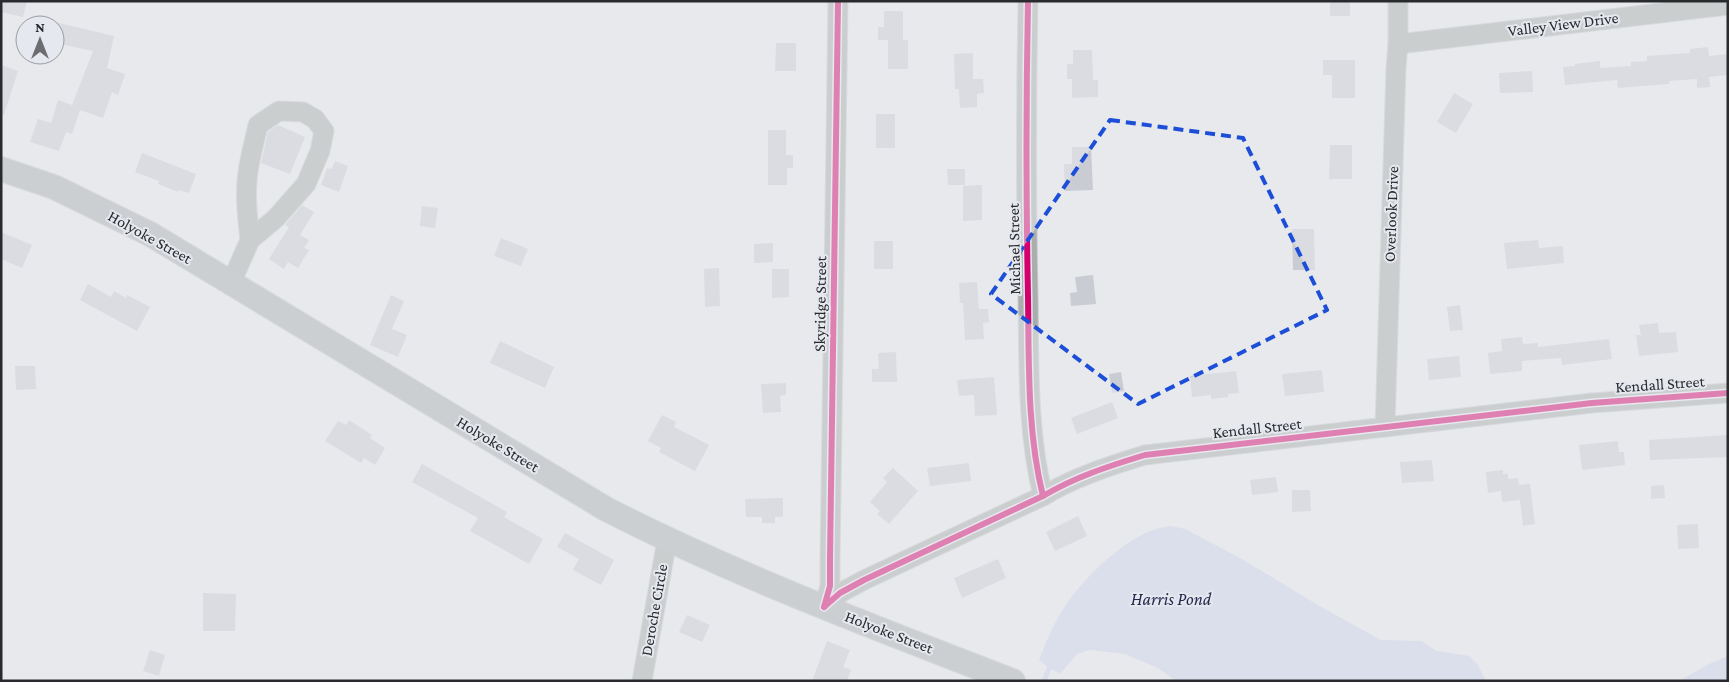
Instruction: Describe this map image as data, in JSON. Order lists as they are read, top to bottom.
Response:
{
  "streets": {
    "main road": ["Holyoke Street"],
    "street": [
      "Valley View Drive",
      "Overlook Drive",
      "Michael Street",
      "Skyridge Street",
      "Kendall Street",
      "Deroche Circle"
    ]
  },
  "crossings": [
    ["Valley View Drive", "Overlook Drive"],
    ["Overlook Drive", "Kendall Street"],
    ["Holyoke Street", "Skyridge Street"],
    ["Holyoke Street", "Kendall Street"],
    ["Holyoke Street", "Deroche Circle"],
    ["Michael Street", "Kendall Street"],
    ["Skyridge Street", "Kendall Street"]
  ],
  "water": ["Harris Pond"],
  "north": "top"
}
